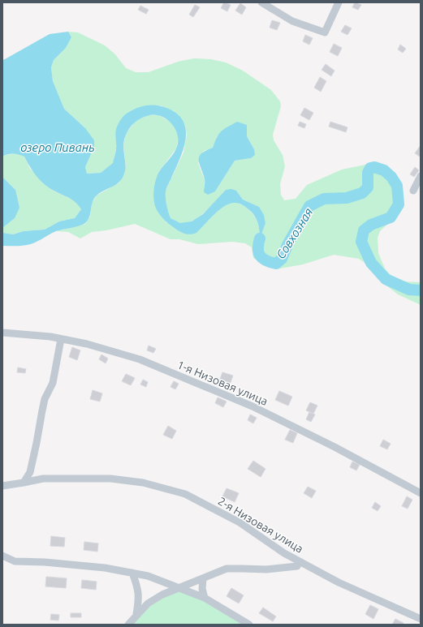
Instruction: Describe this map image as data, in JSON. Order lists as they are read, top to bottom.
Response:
{
  "streets": {
    "street": ["1-я Низовая улица", "2-я Низовая улица"]
  },
  "water": ["озеро Пивань", "Совхозная"]
}
